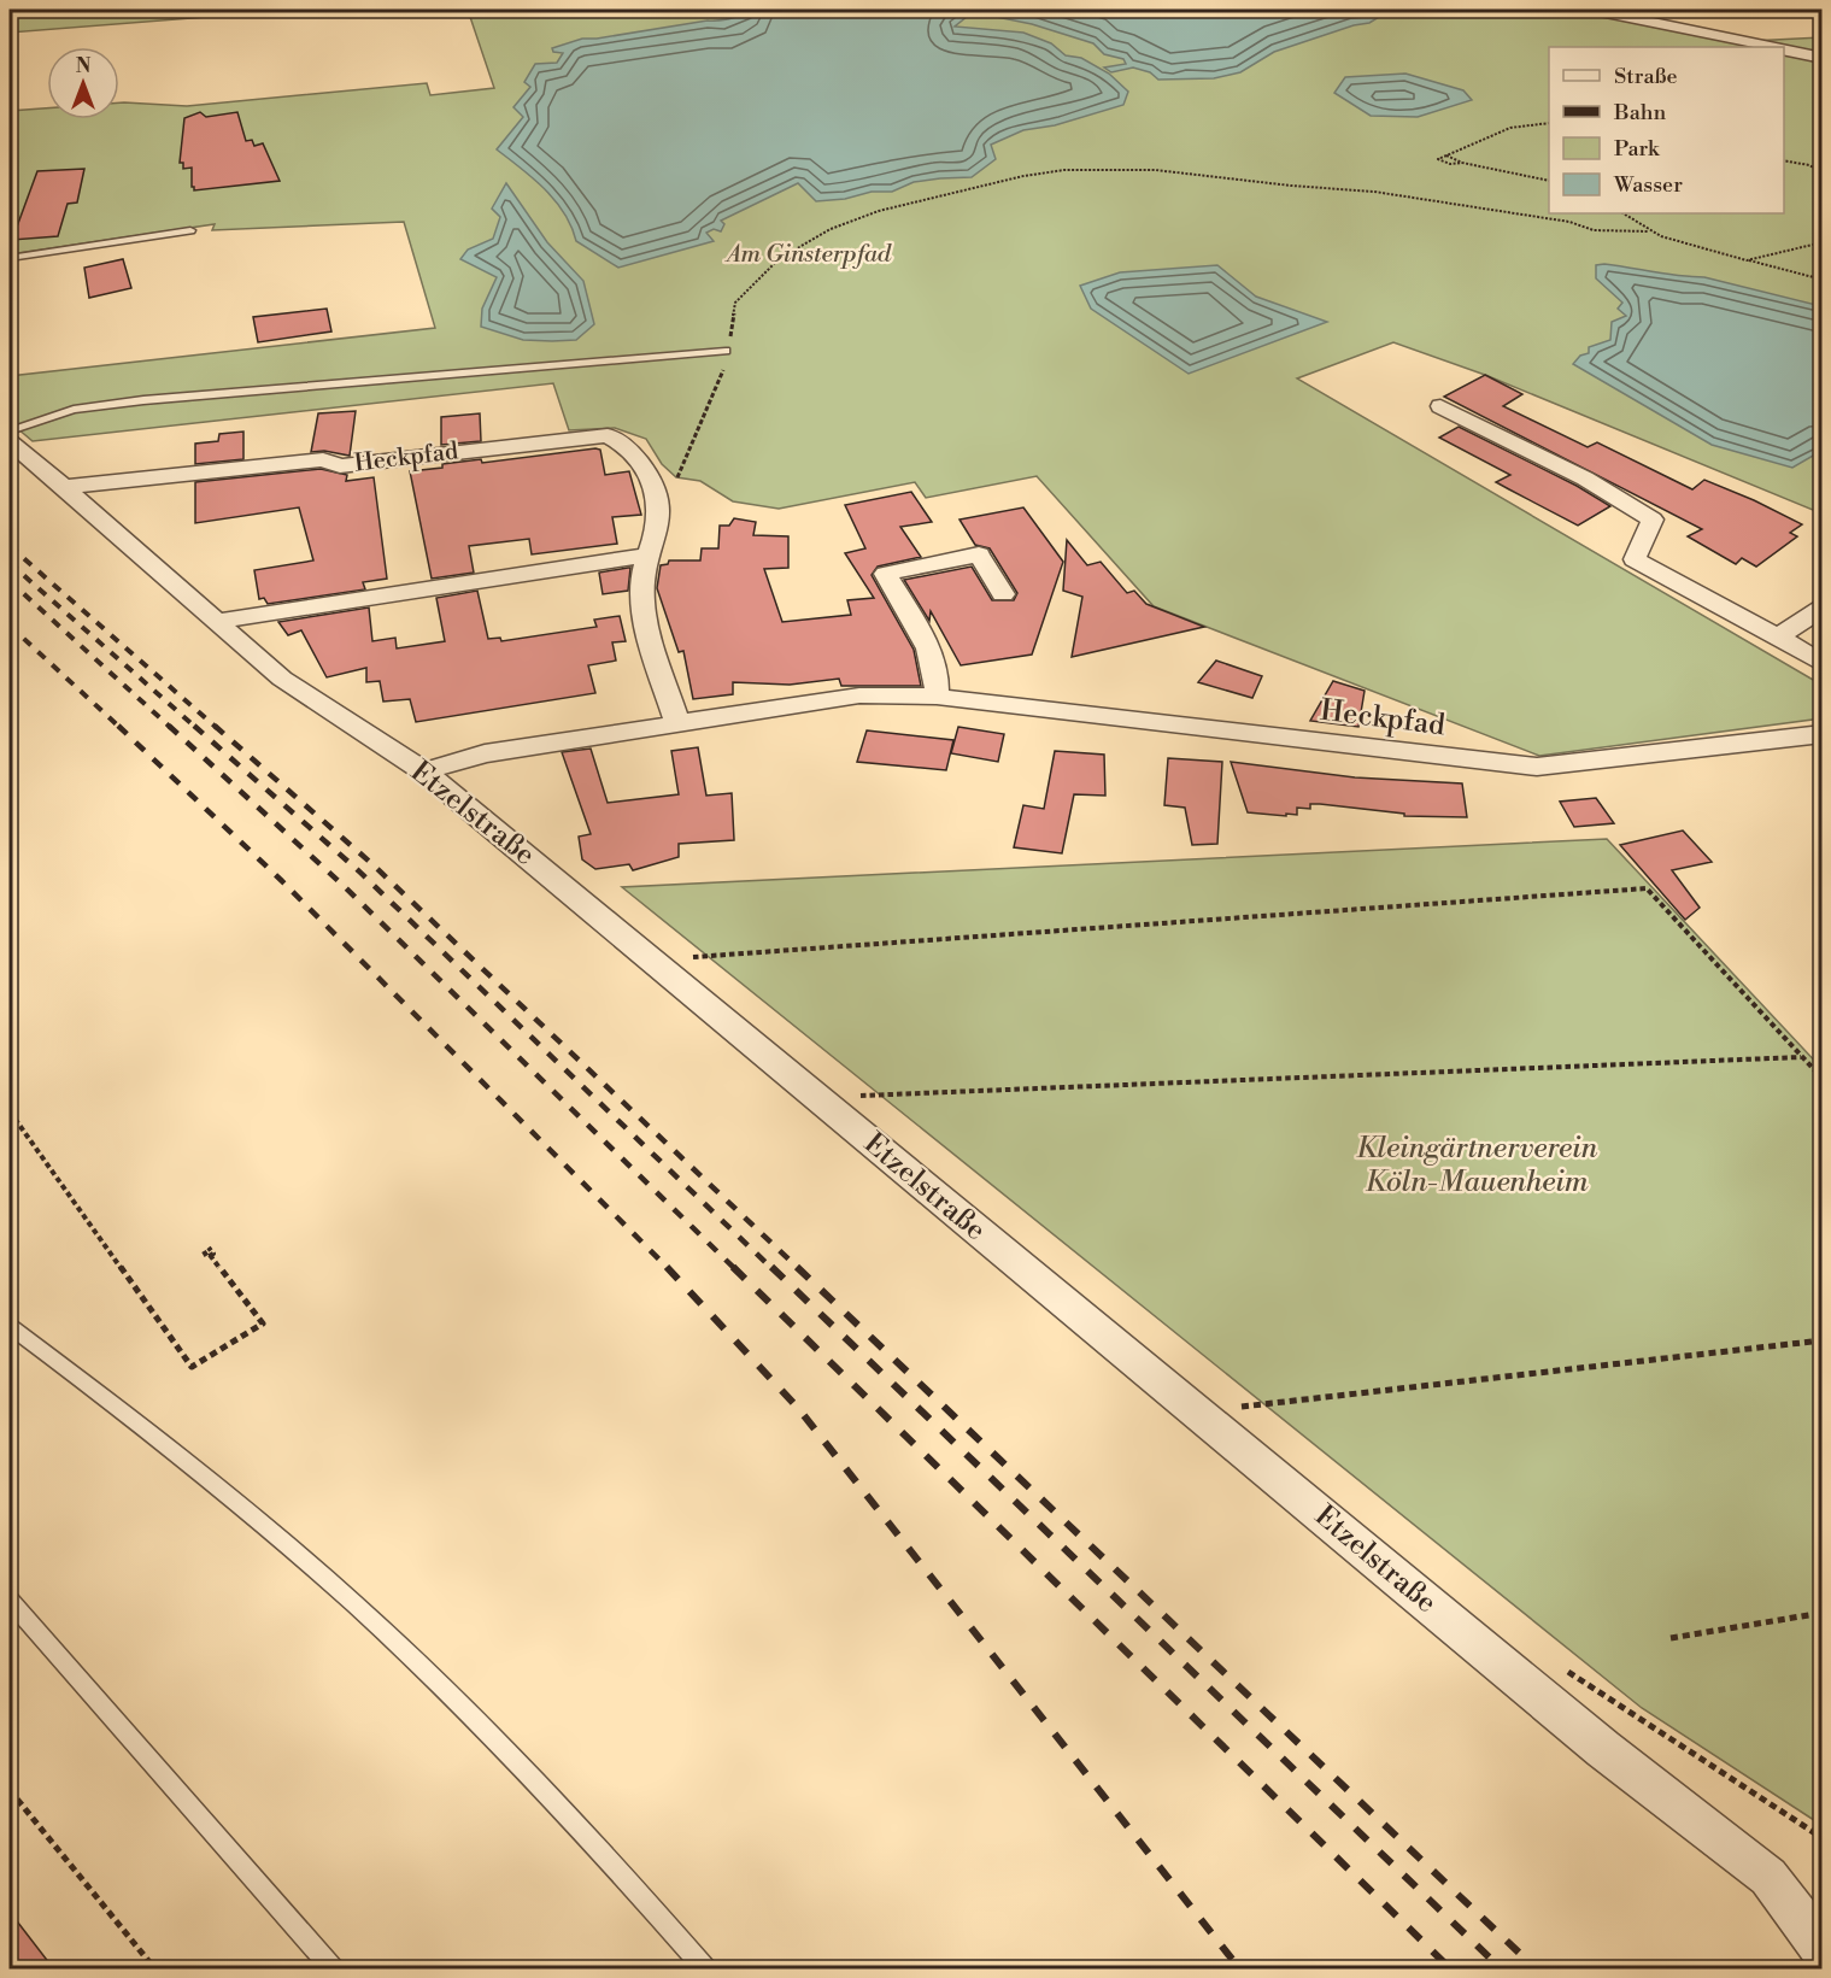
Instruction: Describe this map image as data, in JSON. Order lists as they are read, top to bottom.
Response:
{
  "streets": {
    "street": ["Heckpfad", "Etzelstraße"]
  },
  "crossings": [
    ["Heckpfad", "Etzelstraße"]
  ],
  "parks": ["Am Ginsterpfad", "Kleingärtnerverein Köln-Mauenheim"],
  "legend": [
    "Straße",
    "Bahn",
    "Park",
    "Wasser"
  ],
  "north": "top"
}
